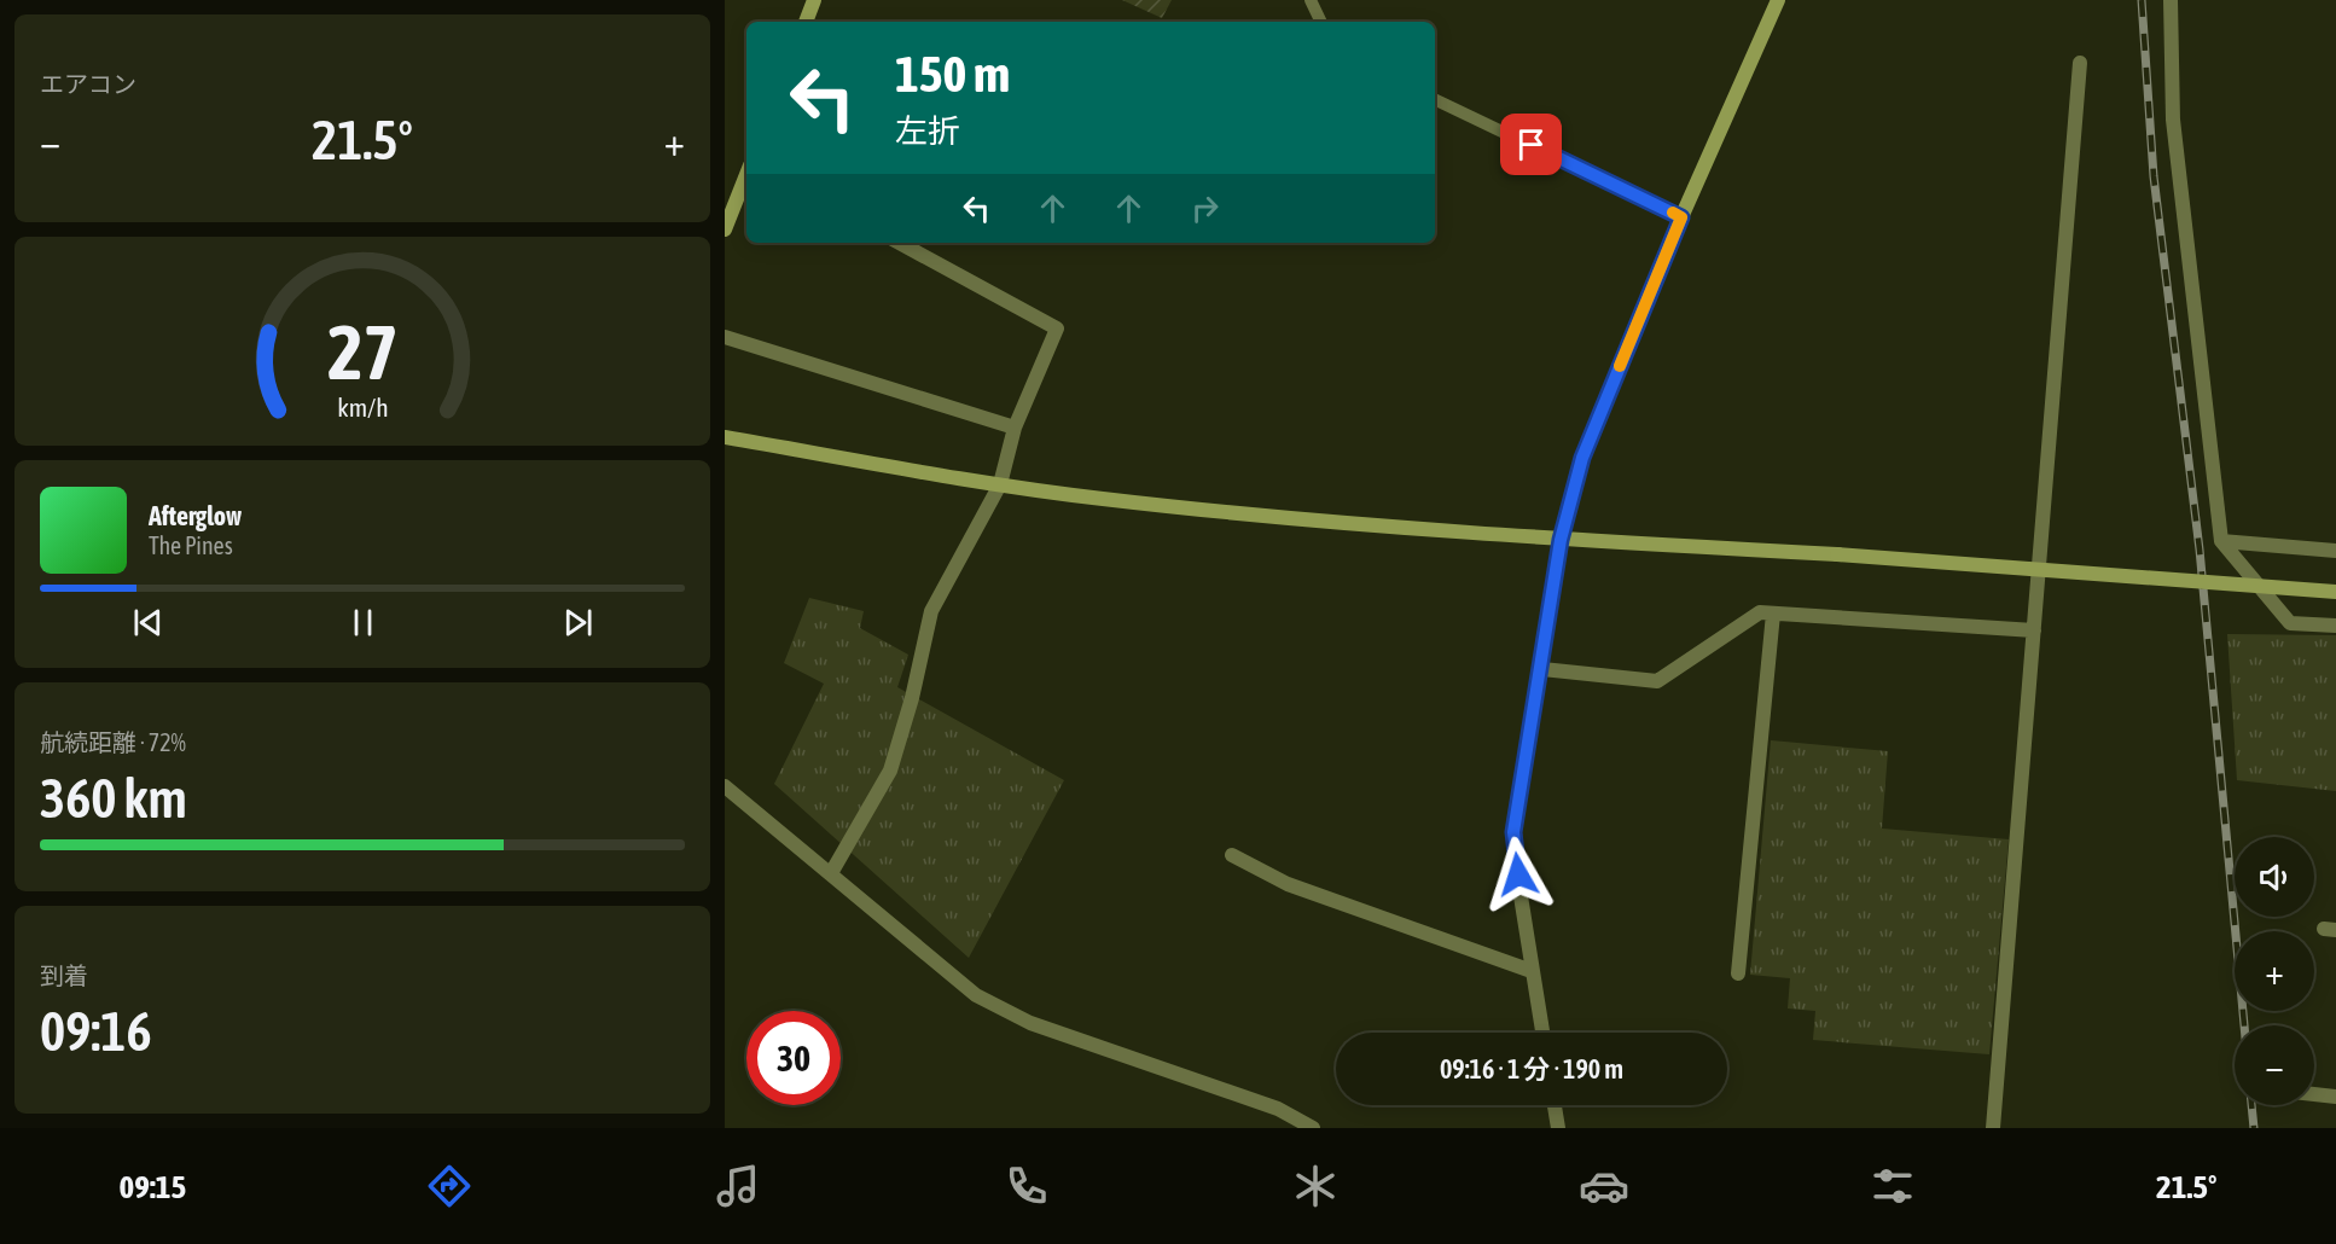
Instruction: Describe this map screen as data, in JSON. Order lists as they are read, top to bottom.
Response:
{
  "page": {
    "tile": [
      "エアコン",
      ["航続距離 · 72%", "360 km"],
      ["到着", "09:16"]
    ],
    "turn": ["150 m", "左折"],
    "heat": ["−", "21.5°", "+"],
    "song": ["Afterglow", "The Pines"],
    "map_buttons": ["+", "−"],
    "limit": "30",
    "trip": "09:16 · 1 分 · 190 m",
    "tabs": ["09:15", "21.5°"],
    "gauge": ["27", "km/h"]
  }
}
